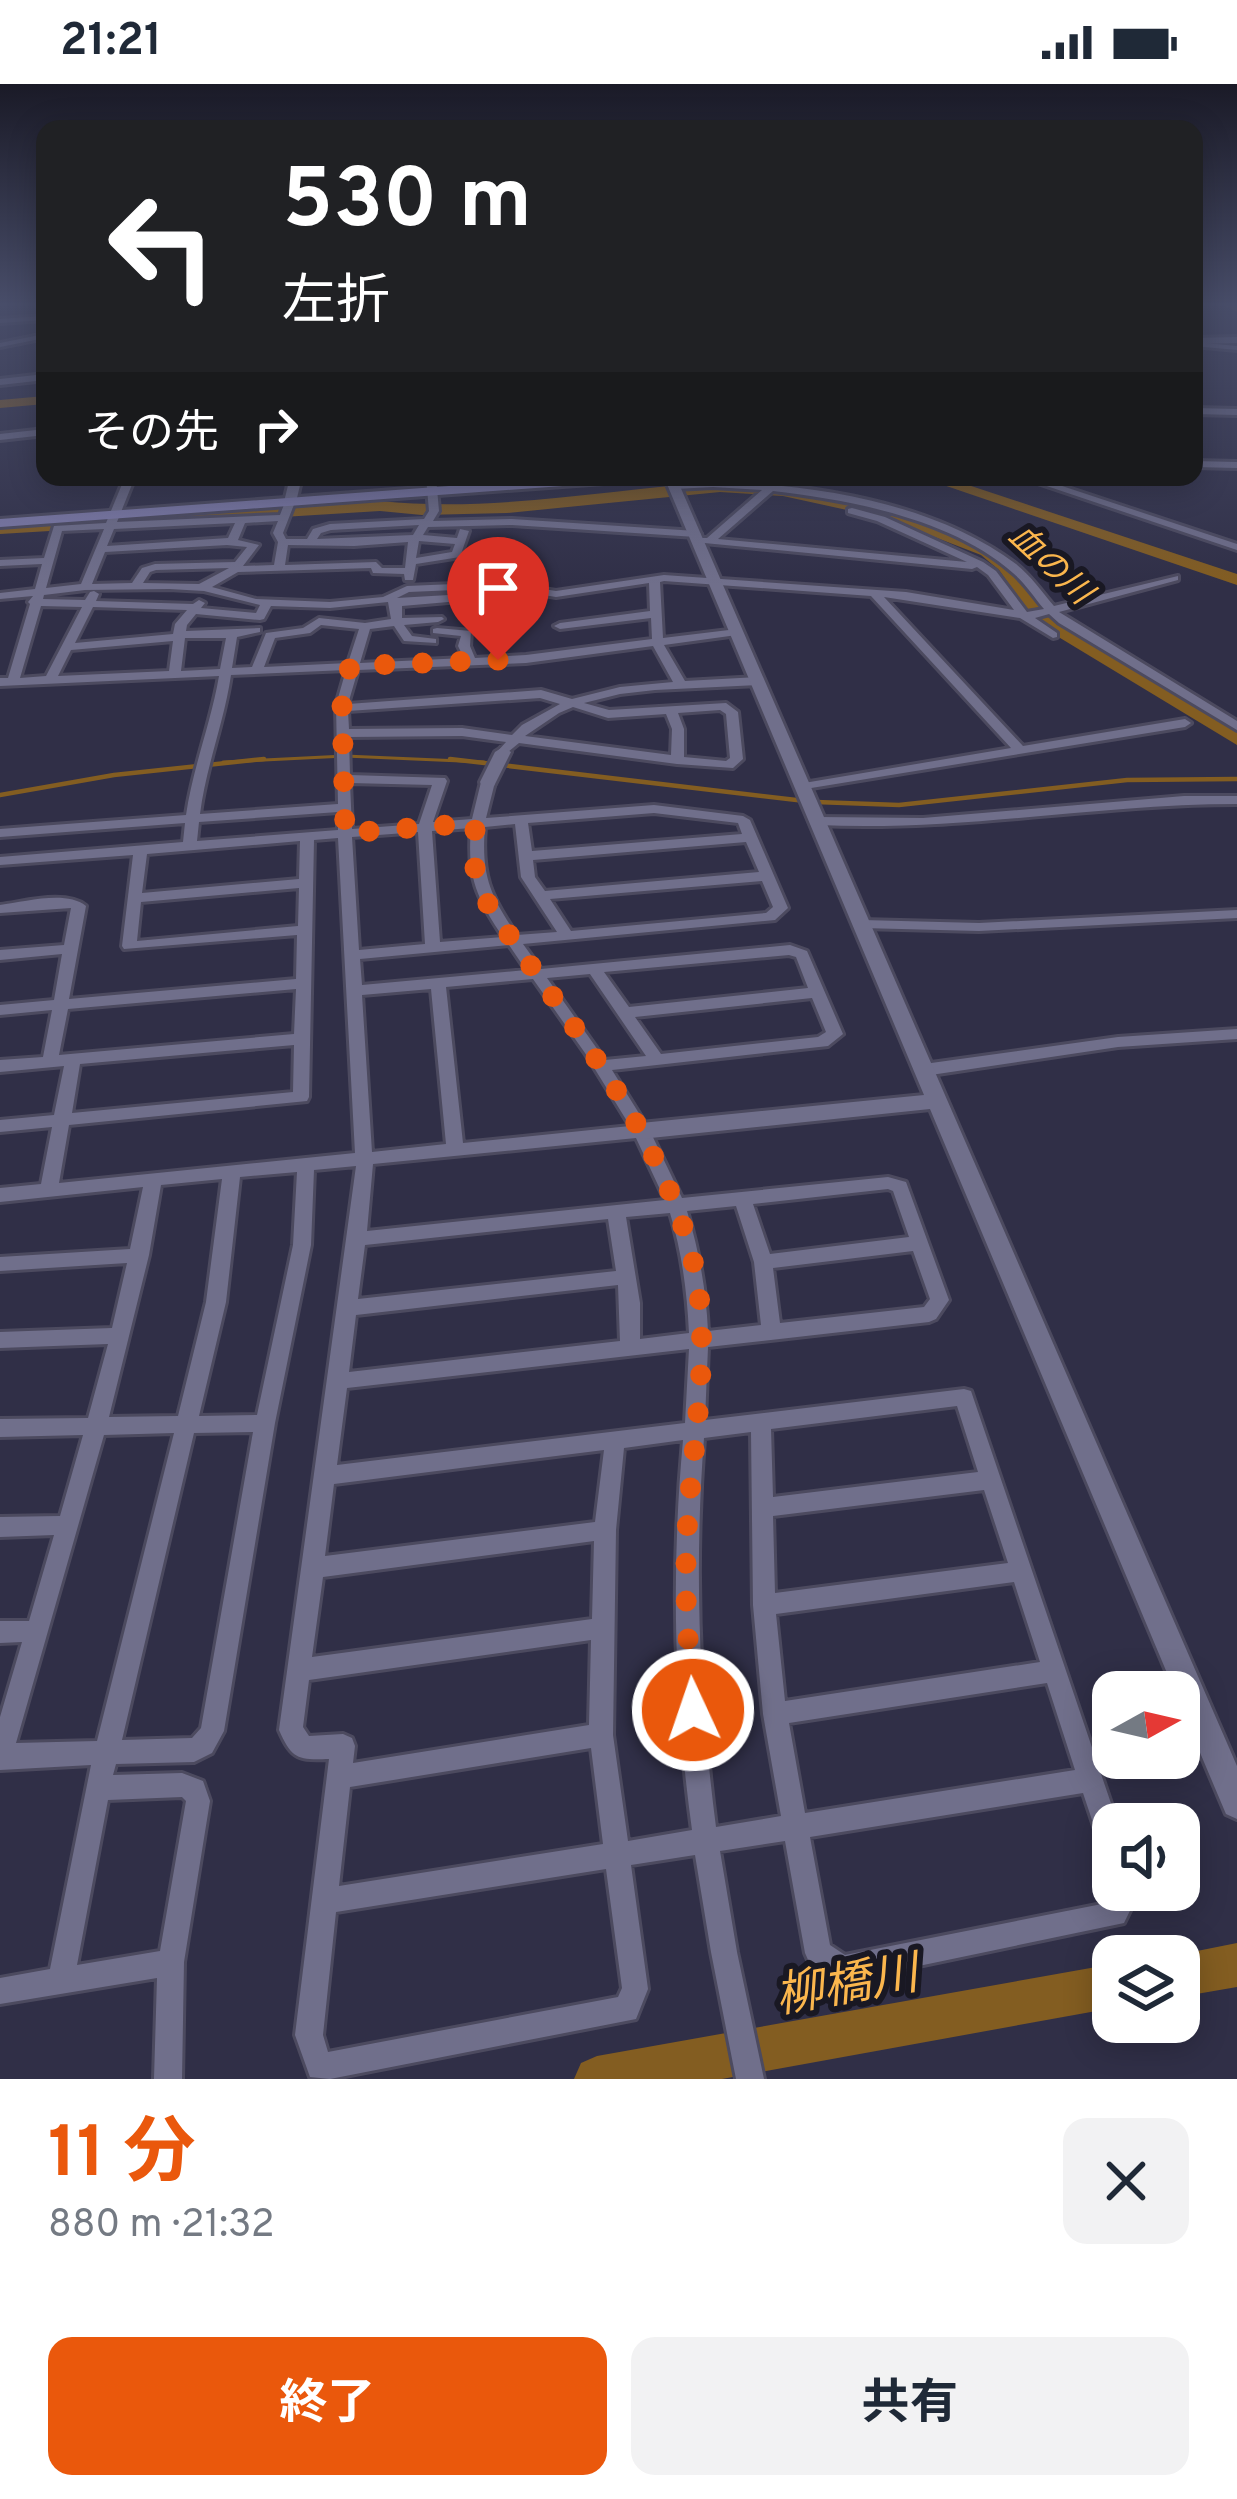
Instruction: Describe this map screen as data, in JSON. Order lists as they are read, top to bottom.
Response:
{
  "water": ["血の川", "柳橋川"],
  "north": "right",
  "page": {
    "status": "21:21",
    "turn": ["530 m", "左折"],
    "then": "その先",
    "heading": ["11 分", "880 m · 21:32"],
    "buttons": ["終了", "共有"]
  }
}
